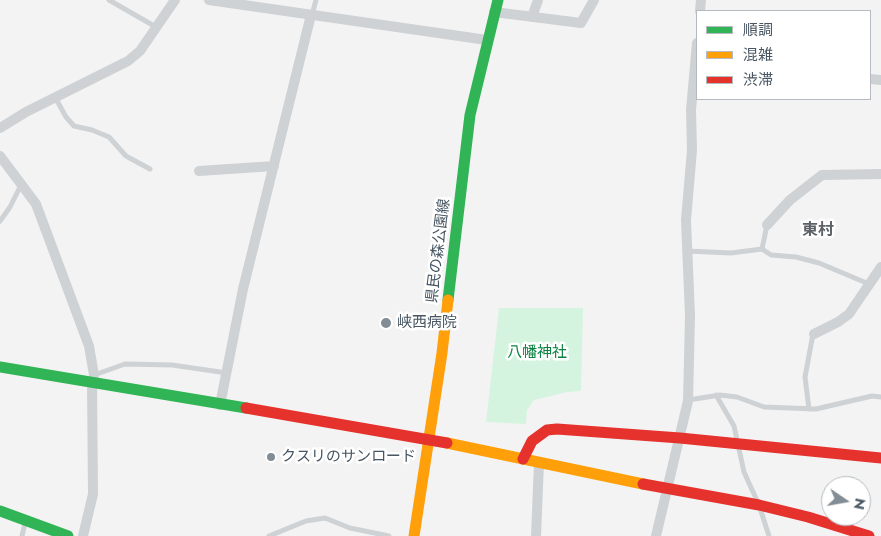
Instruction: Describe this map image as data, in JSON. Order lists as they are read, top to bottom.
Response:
{
  "streets": {
    "street": ["県民の森公園線"]
  },
  "districts": ["東村"],
  "parks": ["八幡神社"],
  "places": ["峡西病院", "クスリのサンロード"],
  "legend": ["順調", "混雑", "渋滞"],
  "north": "right"
}
